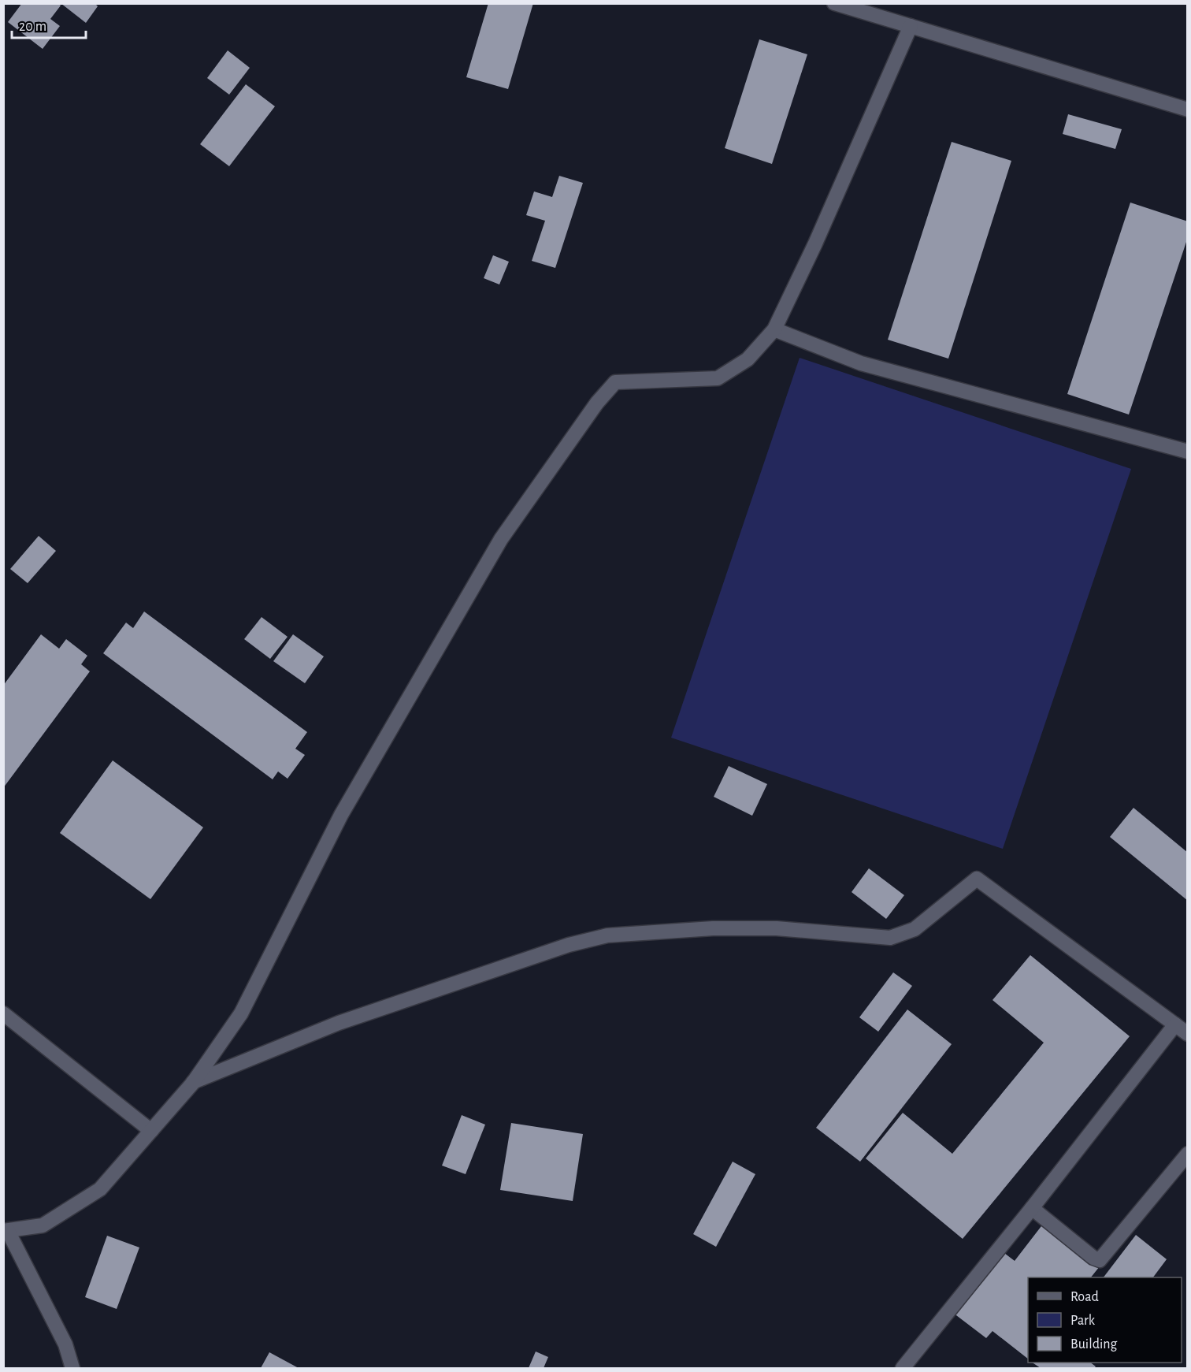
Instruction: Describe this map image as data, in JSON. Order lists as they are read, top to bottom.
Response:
{
  "legend": ["Road", "Park", "Building"],
  "scale_bar": "20 m"
}
